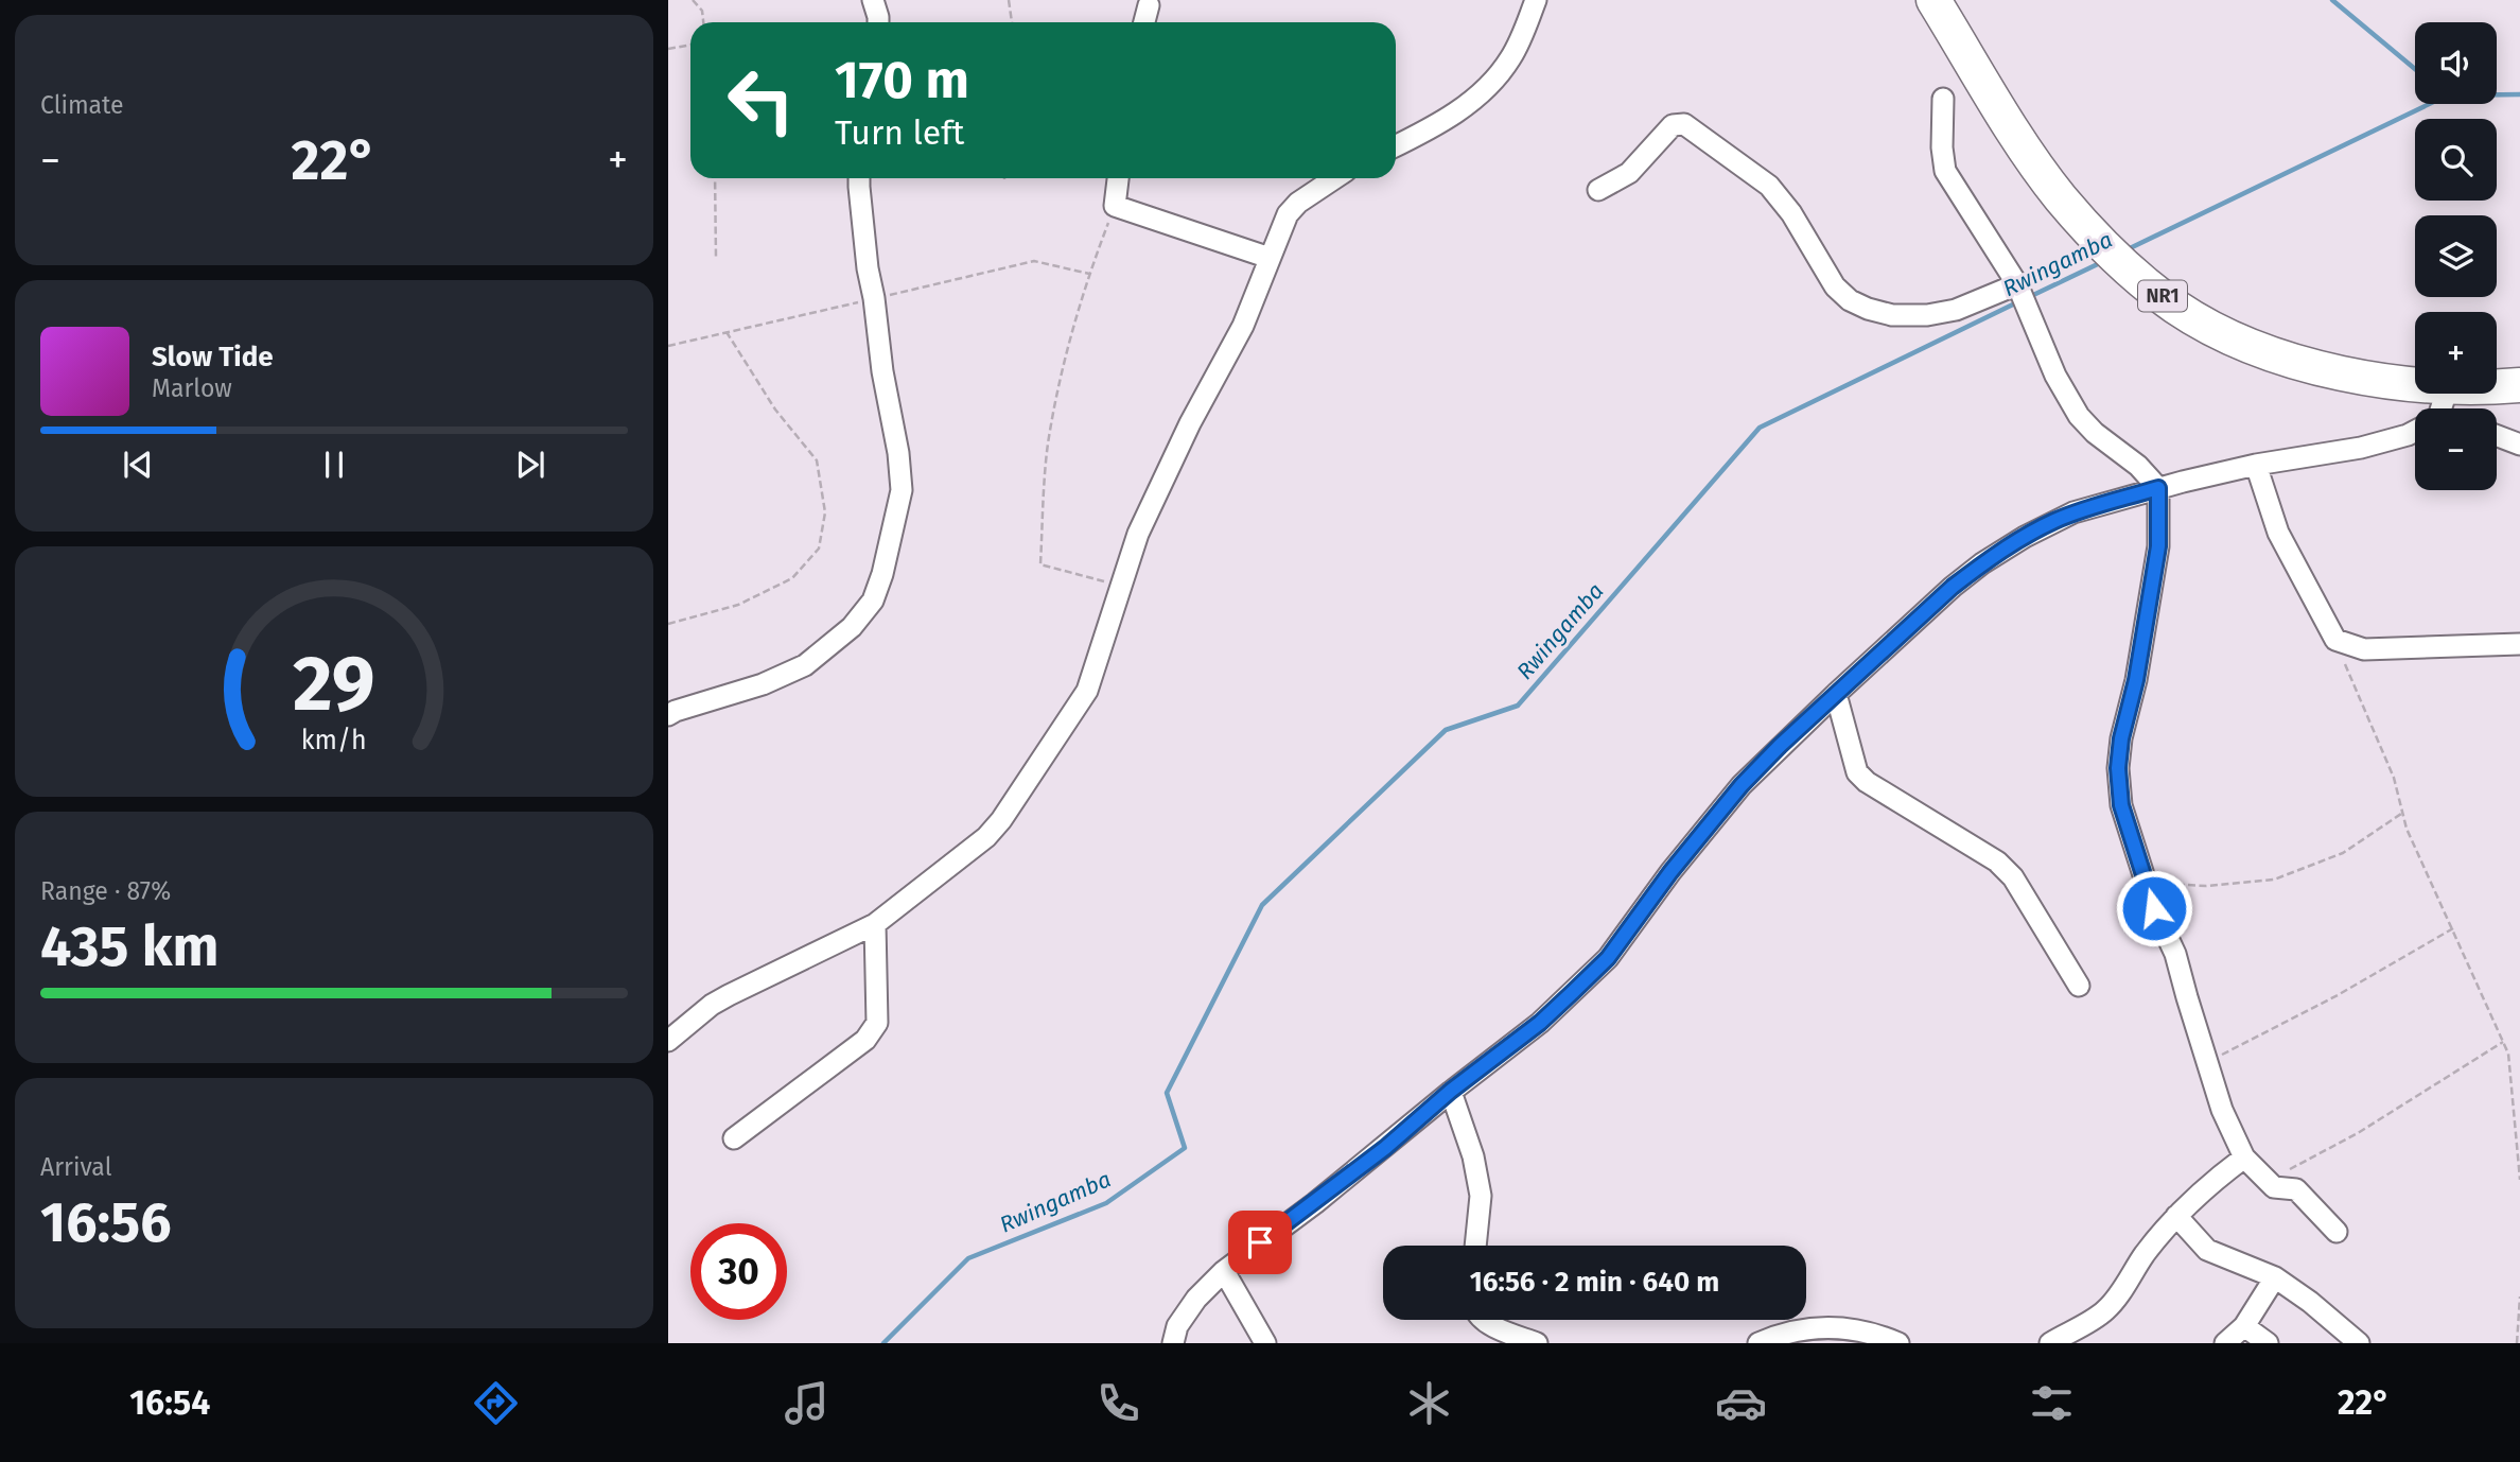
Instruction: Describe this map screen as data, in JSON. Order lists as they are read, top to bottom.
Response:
{
  "streets": {
    "highway": ["NR1"]
  },
  "water": ["Rwingamba"],
  "page": {
    "tile": [
      "Climate",
      ["Range · 87%", "435 km"],
      ["Arrival", "16:56"]
    ],
    "map_buttons": ["+", "−"],
    "turn": ["170 m", "Turn left"],
    "heat": ["−", "22°", "+"],
    "song": ["Slow Tide", "Marlow"],
    "limit": "30",
    "trip": "16:56 · 2 min · 640 m",
    "tabs": ["16:54", "22°"],
    "gauge": ["29", "km/h"]
  }
}
